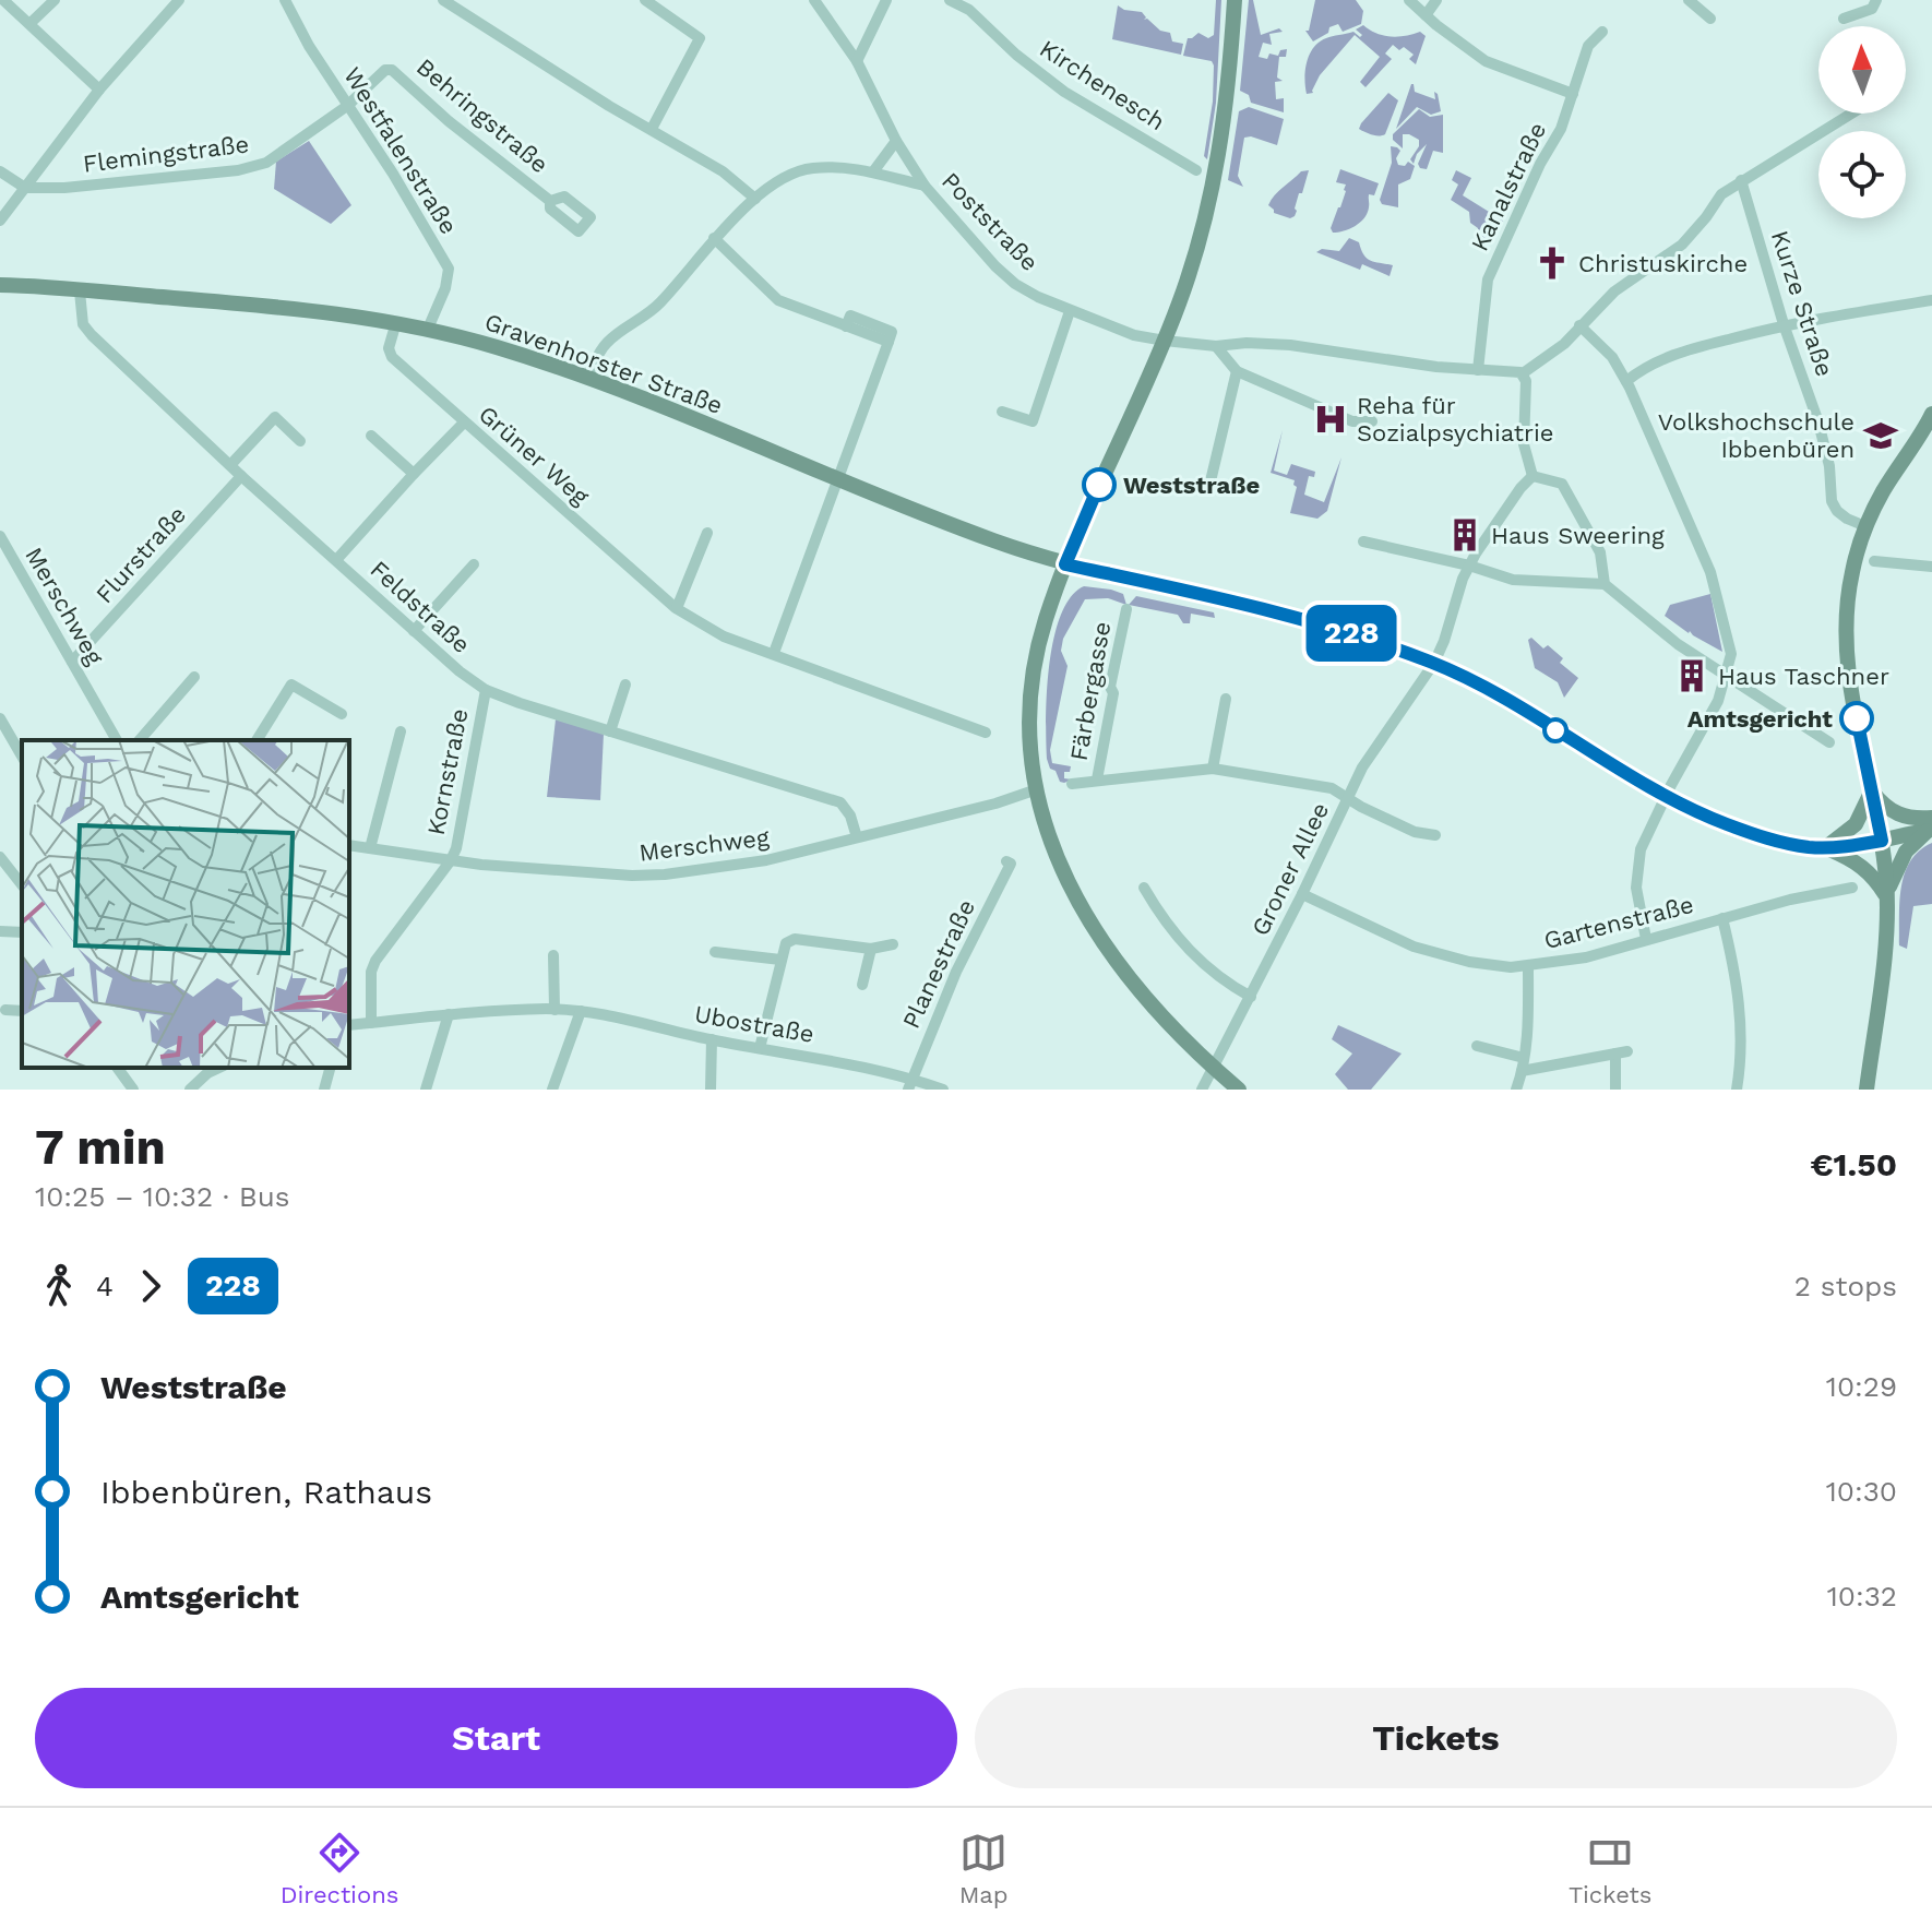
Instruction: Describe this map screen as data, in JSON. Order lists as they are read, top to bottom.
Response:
{
  "streets": {
    "main road": ["Gravenhorster Straße"],
    "street": [
      "Kirchenesch",
      "Behringstraße",
      "Westfalenstraße",
      "Flemingstraße",
      "Kanalstraße",
      "Poststraße",
      "Kurze Straße",
      "Grüner Weg",
      "Flurstraße",
      "Merschweg",
      "Feldstraße",
      "Färbergasse",
      "Kornstraße",
      "Groner Allee",
      "Gartenstraße",
      "Planestraße",
      "Ubostraße"
    ]
  },
  "crossings": [
    ["Behringstraße", "Westfalenstraße"],
    ["Behringstraße", "Flemingstraße"],
    ["Westfalenstraße", "Flemingstraße"],
    ["Westfalenstraße", "Gravenhorster Straße"],
    ["Kanalstraße", "Poststraße"],
    ["Gravenhorster Straße", "Grüner Weg"],
    ["Gravenhorster Straße", "Feldstraße"],
    ["Flurstraße", "Merschweg"],
    ["Flurstraße", "Feldstraße"],
    ["Merschweg", "Feldstraße"],
    ["Merschweg", "Kornstraße"],
    ["Feldstraße", "Kornstraße"],
    ["Groner Allee", "Gartenstraße"],
    ["Planestraße", "Ubostraße"]
  ],
  "places": {
    "church": ["Christuskirche"],
    "hospital": ["Reha für Sozialpsychiatrie"],
    "school or university": ["Volkshochschule Ibbenbüren"],
    "other": ["Weststraße", "Amtsgericht"],
    "building": ["Haus Sweering", "Haus Taschner"]
  },
  "lines": ["bus line 228"],
  "north": "top",
  "page": {
    "on_map": "228",
    "heading": ["7 min", "10:25 – 10:32 · Bus", "€1.50"],
    "legs": ["4", "228", "2 stops"],
    "list": [
      {
        "name": "Weststraße",
        "value": "10:29"
      },
      {
        "name": "Ibbenbüren, Rathaus",
        "value": "10:30"
      },
      {
        "name": "Amtsgericht",
        "value": "10:32"
      }
    ],
    "buttons": ["Start", "Tickets"],
    "tabs": ["Directions", "Map", "Tickets"]
  }
}
